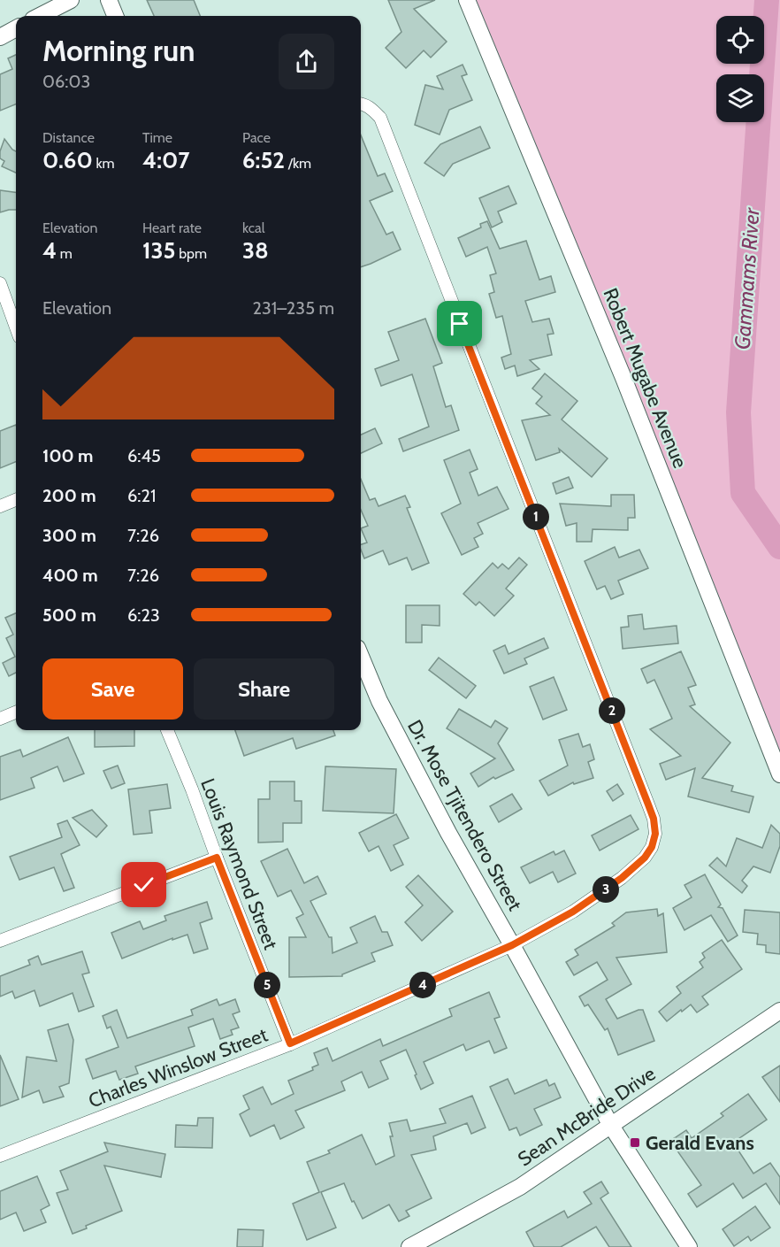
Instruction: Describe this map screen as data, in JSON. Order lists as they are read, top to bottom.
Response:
{
  "streets": {
    "main road": ["Robert Mugabe Avenue", "Dr. Mose Tjitendero Street", "Sean McBride Drive"],
    "street": ["Louis Raymond Street", "Charles Winslow Street"]
  },
  "crossings": [
    ["Dr. Mose Tjitendero Street", "Charles Winslow Street"],
    ["Dr. Mose Tjitendero Street", "Sean McBride Drive"],
    ["Louis Raymond Street", "Charles Winslow Street"]
  ],
  "water": ["Gammams River"],
  "places": {
    "transit": ["Gerald Evans"]
  },
  "page": {
    "heading": ["Morning run", "06:03"],
    "stats": [
      ["Distance", "0.60 km"],
      ["Time", "4:07"],
      ["Pace", "6:52 /km"],
      ["Elevation", "4 m"],
      ["Heart rate", "135 bpm"],
      ["kcal", "38"]
    ],
    "chart": ["Elevation", "231–235 m"],
    "list": [
      {
        "name": "100 m",
        "note": "6:45"
      },
      {
        "name": "200 m",
        "note": "6:21"
      },
      {
        "name": "300 m",
        "note": "7:26"
      },
      {
        "name": "400 m",
        "note": "7:26"
      },
      {
        "name": "500 m",
        "note": "6:23"
      }
    ],
    "pins": [
      "1",
      "2",
      "3",
      "4",
      "5"
    ],
    "buttons": ["Save", "Share"]
  }
}
